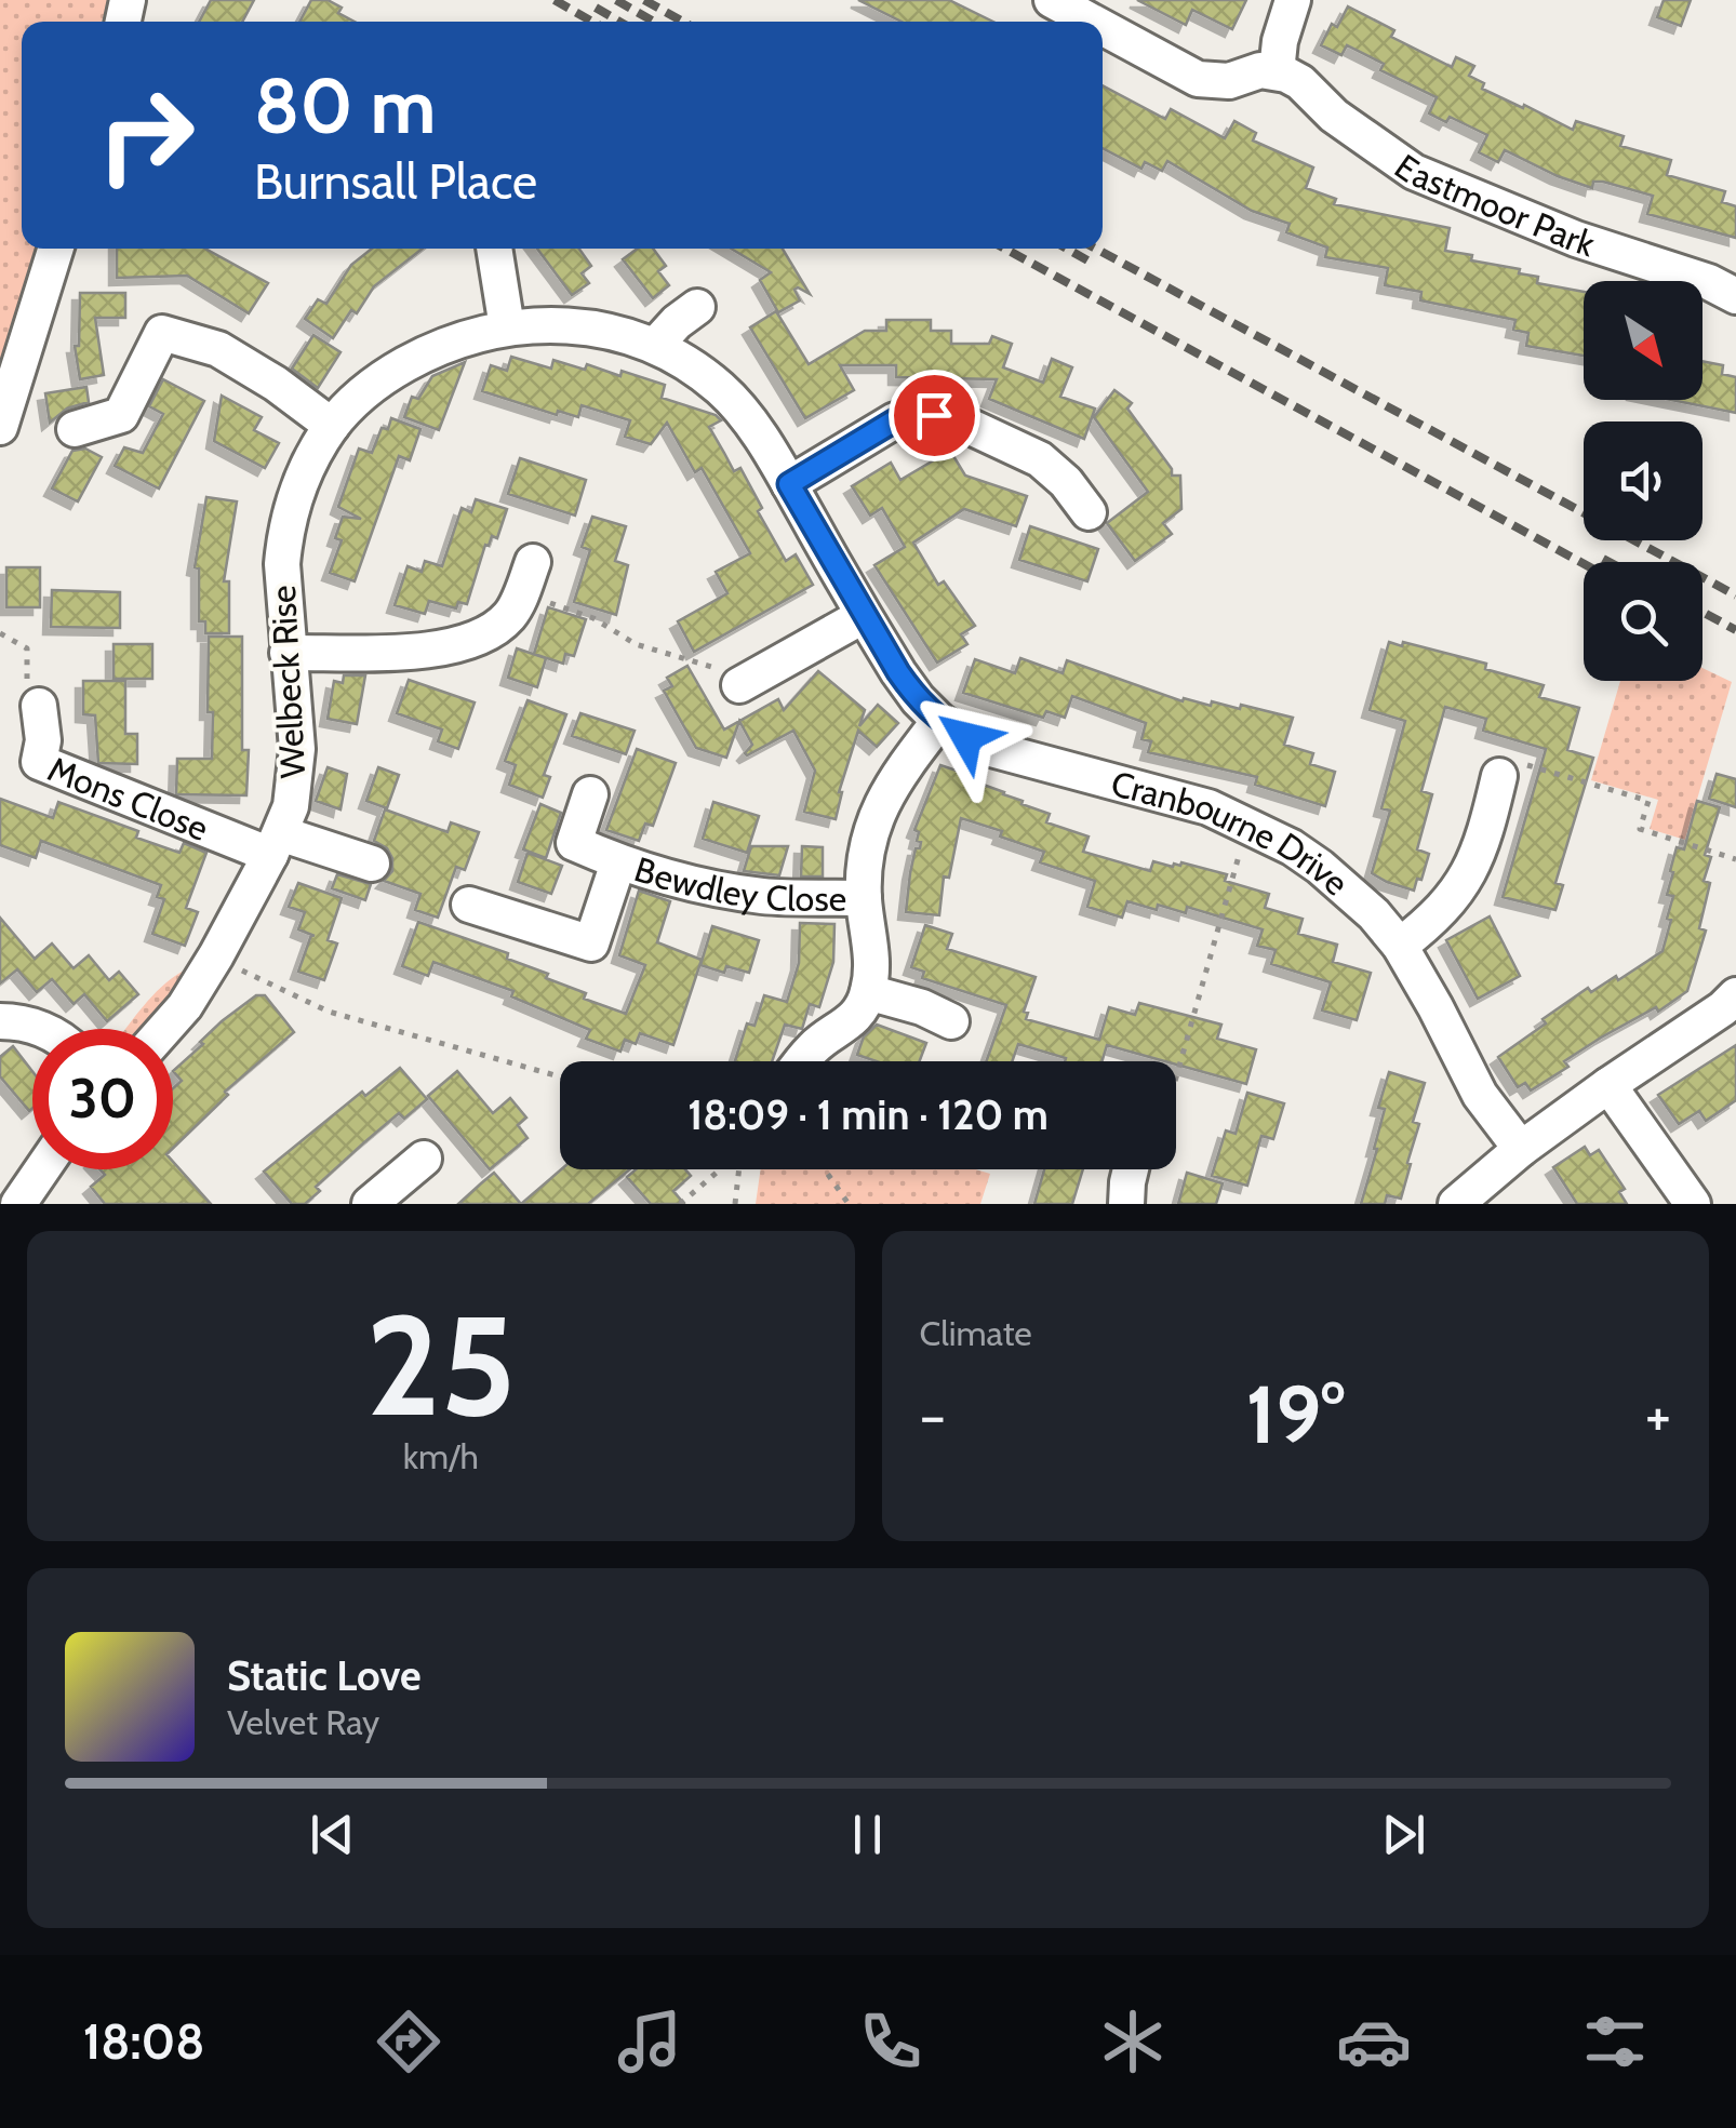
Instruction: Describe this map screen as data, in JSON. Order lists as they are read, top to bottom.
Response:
{
  "streets": {
    "street": [
      "Eastmoor Park",
      "Welbeck Rise",
      "Mons Close",
      "Cranbourne Drive",
      "Bewdley Close"
    ]
  },
  "crossings": [
    ["Welbeck Rise", "Mons Close"],
    ["Welbeck Rise", "Cranbourne Drive"],
    ["Cranbourne Drive", "Bewdley Close"]
  ],
  "north": "bottom right",
  "page": {
    "turn": ["80 m", "Burnsall Place"],
    "limit": "30",
    "trip": "18:09 · 1 min · 120 m",
    "tile": [
      ["25", "km/h"],
      "Climate"
    ],
    "heat": ["−", "19°", "+"],
    "song": ["Static Love", "Velvet Ray"],
    "tabs": "18:08"
  }
}
